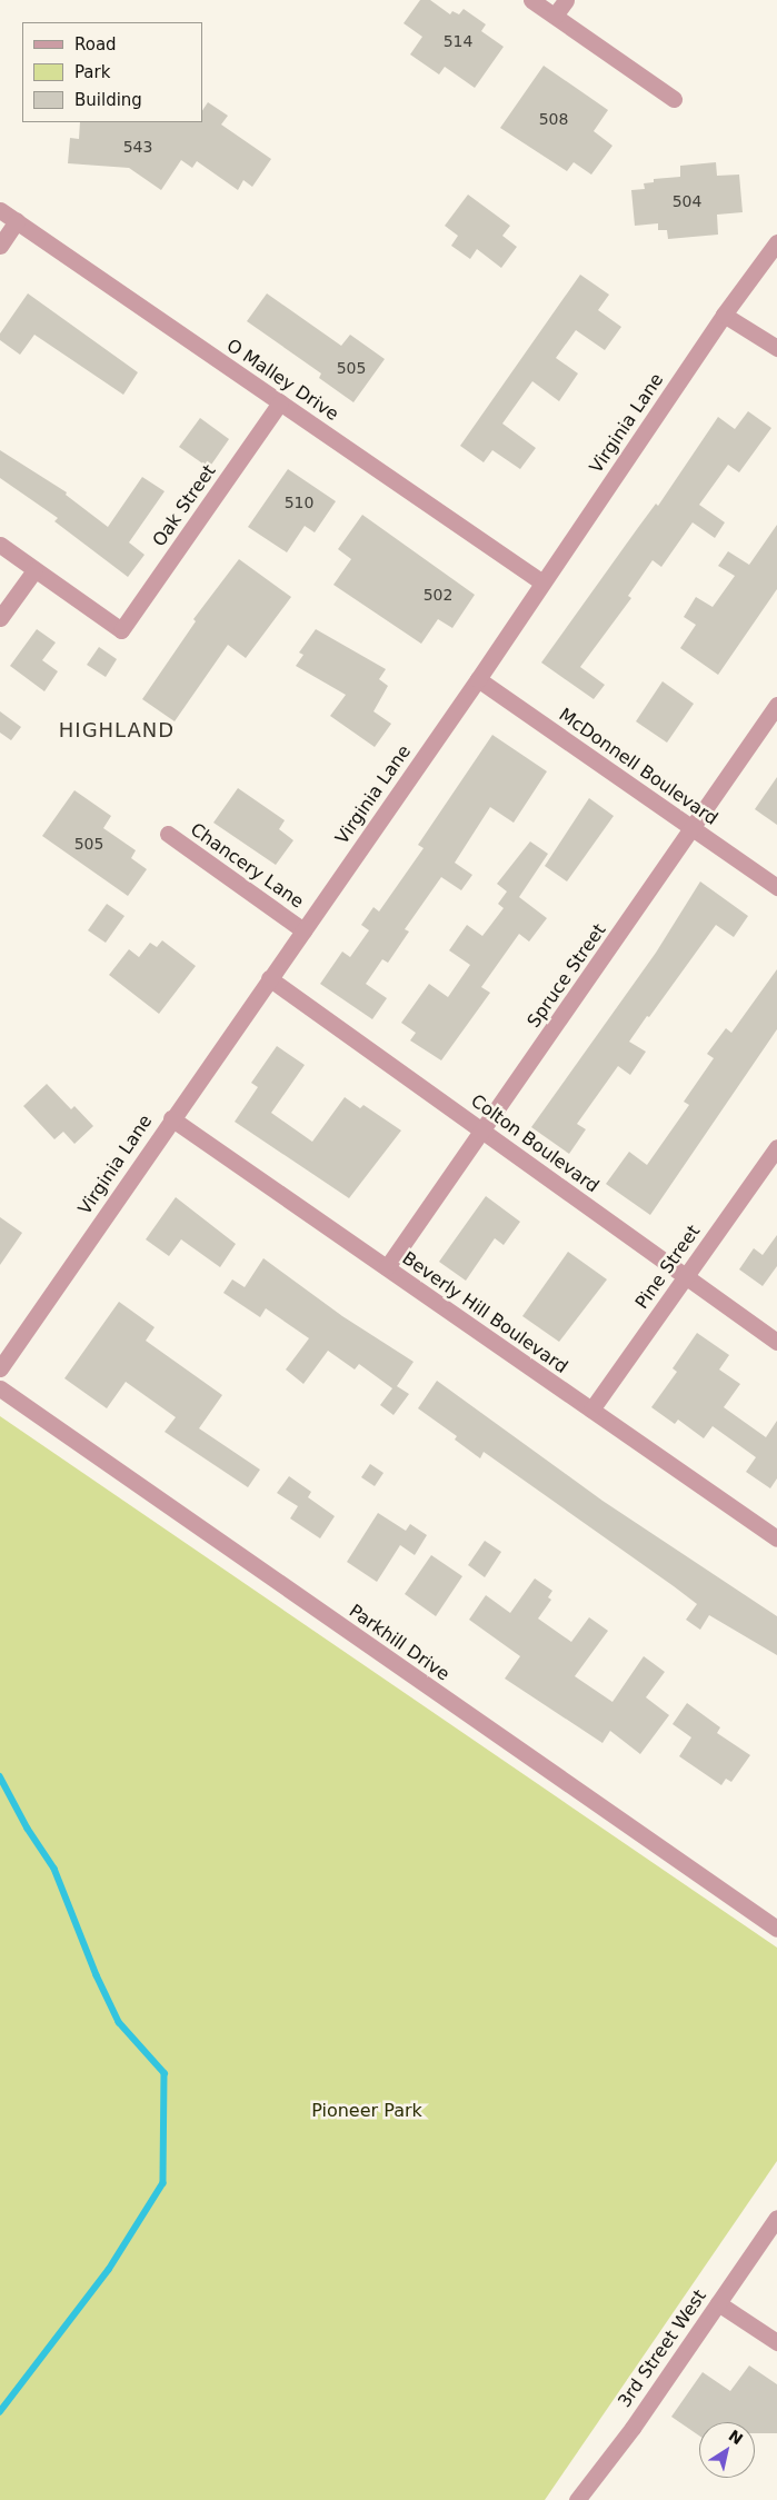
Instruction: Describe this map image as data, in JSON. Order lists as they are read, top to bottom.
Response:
{
  "streets": {
    "street": [
      "O Malley Drive",
      "Virginia Lane",
      "Oak Street",
      "McDonnell Boulevard",
      "Chancery Lane",
      "Spruce Street",
      "Colton Boulevard",
      "Pine Street",
      "Beverly Hill Boulevard",
      "Parkhill Drive",
      "3rd Street West"
    ]
  },
  "crossings": [
    ["O Malley Drive", "Virginia Lane"],
    ["O Malley Drive", "Oak Street"],
    ["Virginia Lane", "McDonnell Boulevard"],
    ["Virginia Lane", "Chancery Lane"],
    ["Virginia Lane", "Colton Boulevard"],
    ["Virginia Lane", "Beverly Hill Boulevard"],
    ["McDonnell Boulevard", "Spruce Street"],
    ["Spruce Street", "Colton Boulevard"],
    ["Spruce Street", "Beverly Hill Boulevard"],
    ["Colton Boulevard", "Pine Street"],
    ["Pine Street", "Beverly Hill Boulevard"]
  ],
  "districts": ["HIGHLAND"],
  "parks": ["Pioneer Park"],
  "house_numbers": [
    "514",
    "508",
    "543",
    "504",
    "505",
    "510",
    "502",
    "505"
  ],
  "legend": ["Road", "Park", "Building"],
  "north": "top right"
}
